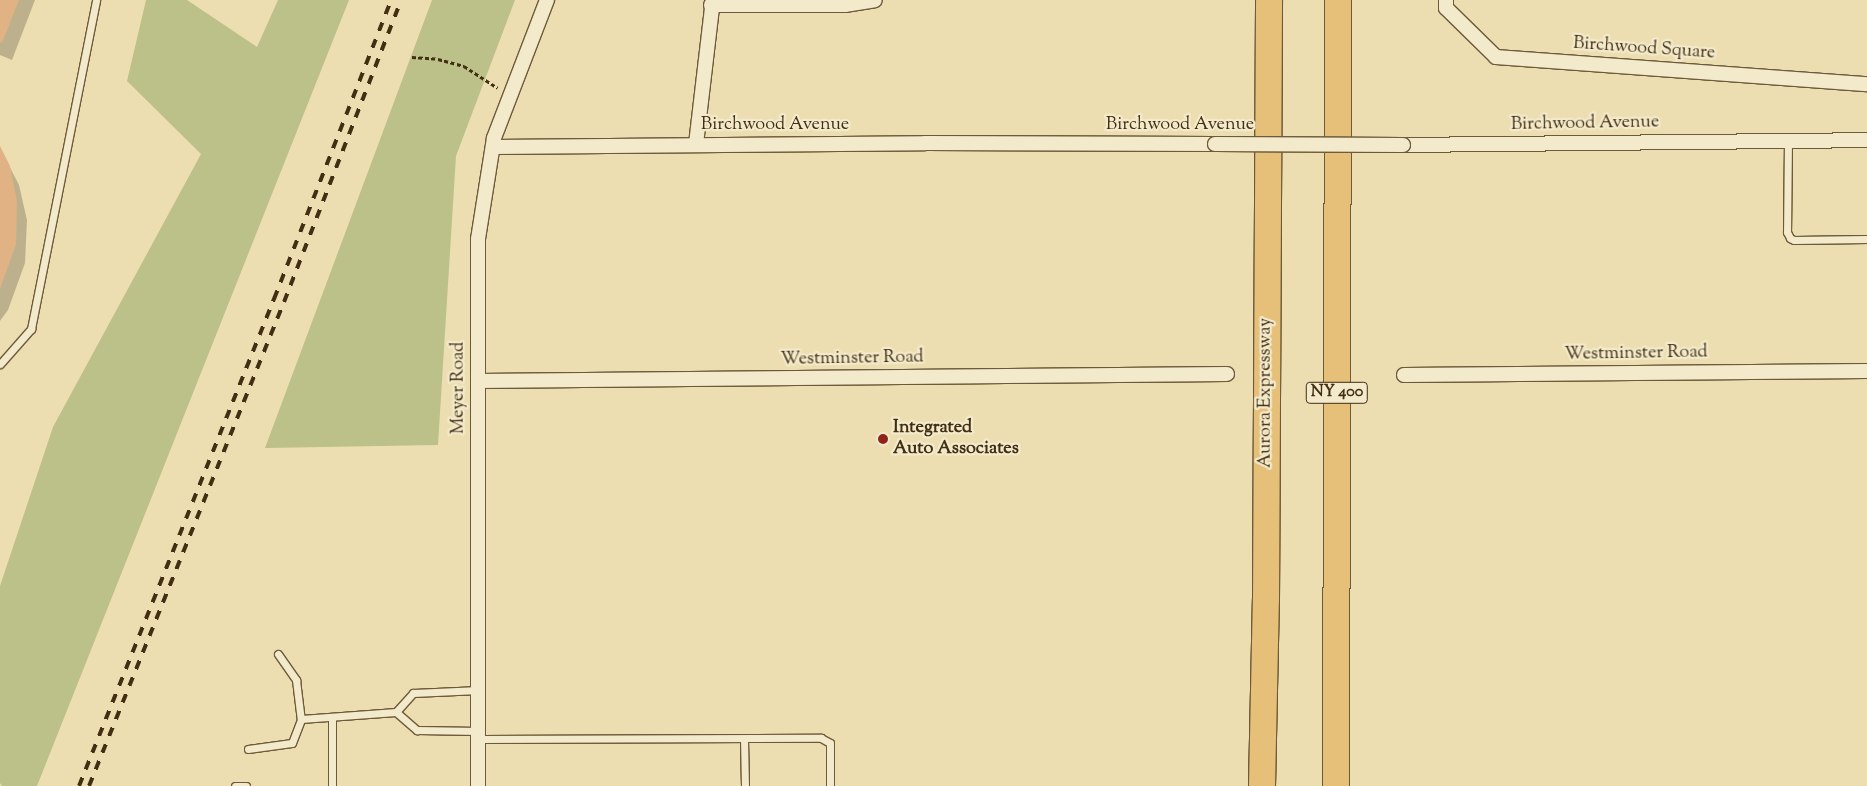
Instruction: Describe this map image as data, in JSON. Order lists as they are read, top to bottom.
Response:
{
  "streets": {
    "highway": ["Aurora Expressway", "NY 400"],
    "street": [
      "Birchwood Square",
      "Birchwood Avenue",
      "Westminster Road",
      "Meyer Road"
    ]
  },
  "crossings": [
    ["Birchwood Avenue", "Meyer Road"],
    ["Westminster Road", "Meyer Road"]
  ],
  "places": ["Integrated Auto Associates"]
}
